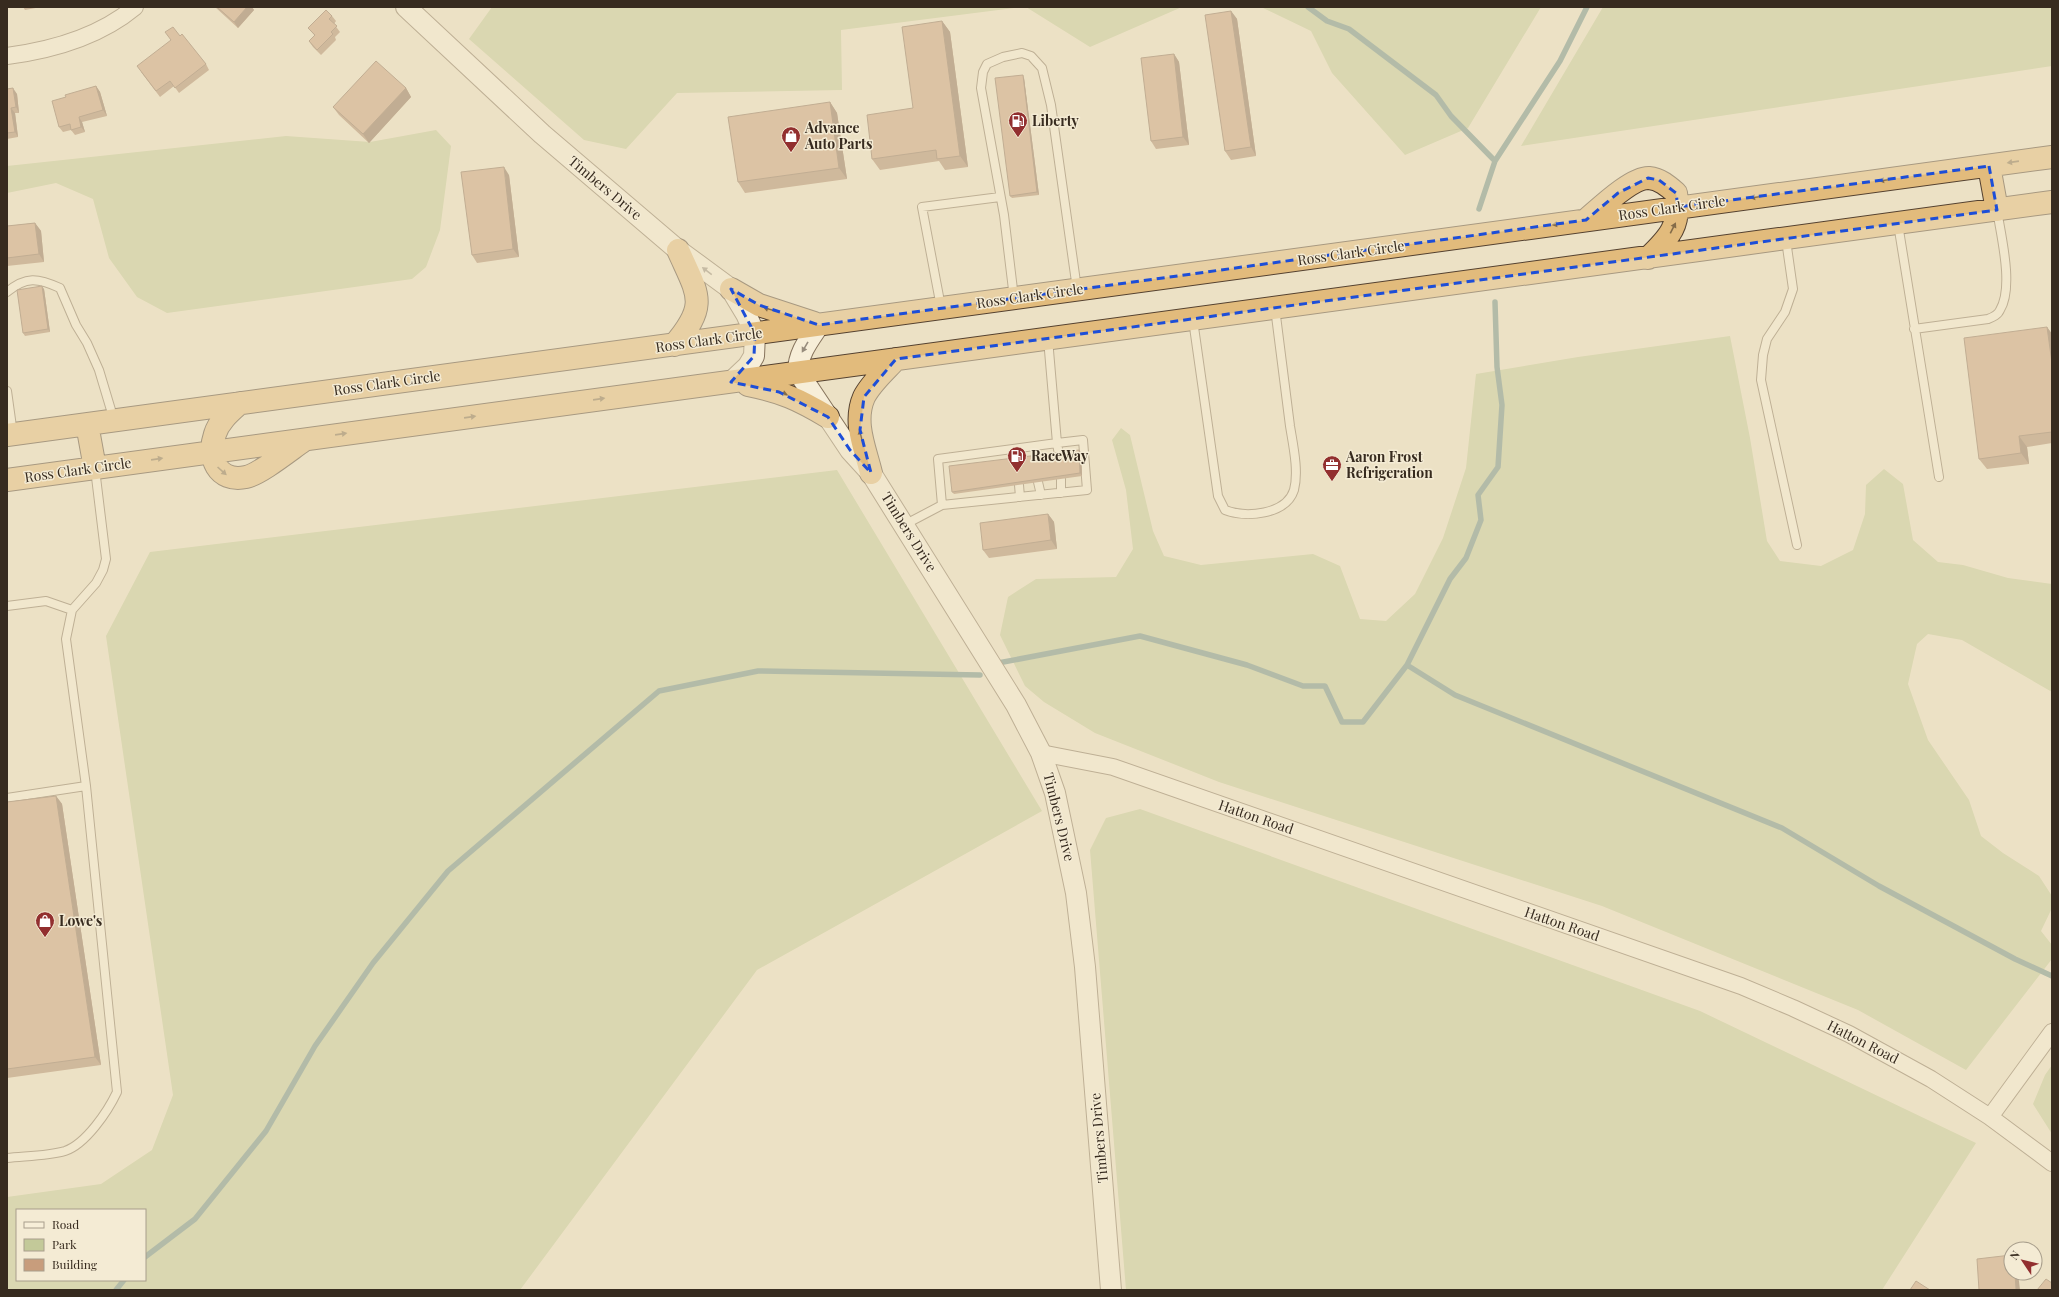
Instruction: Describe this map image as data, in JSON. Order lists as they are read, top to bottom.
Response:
{
  "streets": {
    "highway": ["Ross Clark Circle"],
    "street": ["Timbers Drive", "Hatton Road"]
  },
  "crossings": [
    ["Timbers Drive", "Ross Clark Circle"],
    ["Timbers Drive", "Hatton Road"]
  ],
  "places": {
    "fuel station": ["Liberty", "RaceWay"],
    "shop": ["Advance Auto Parts", "Lowe's"],
    "office": ["Aaron Frost Refrigeration"]
  },
  "legend": ["Road", "Park", "Building"],
  "north": "top left"
}
